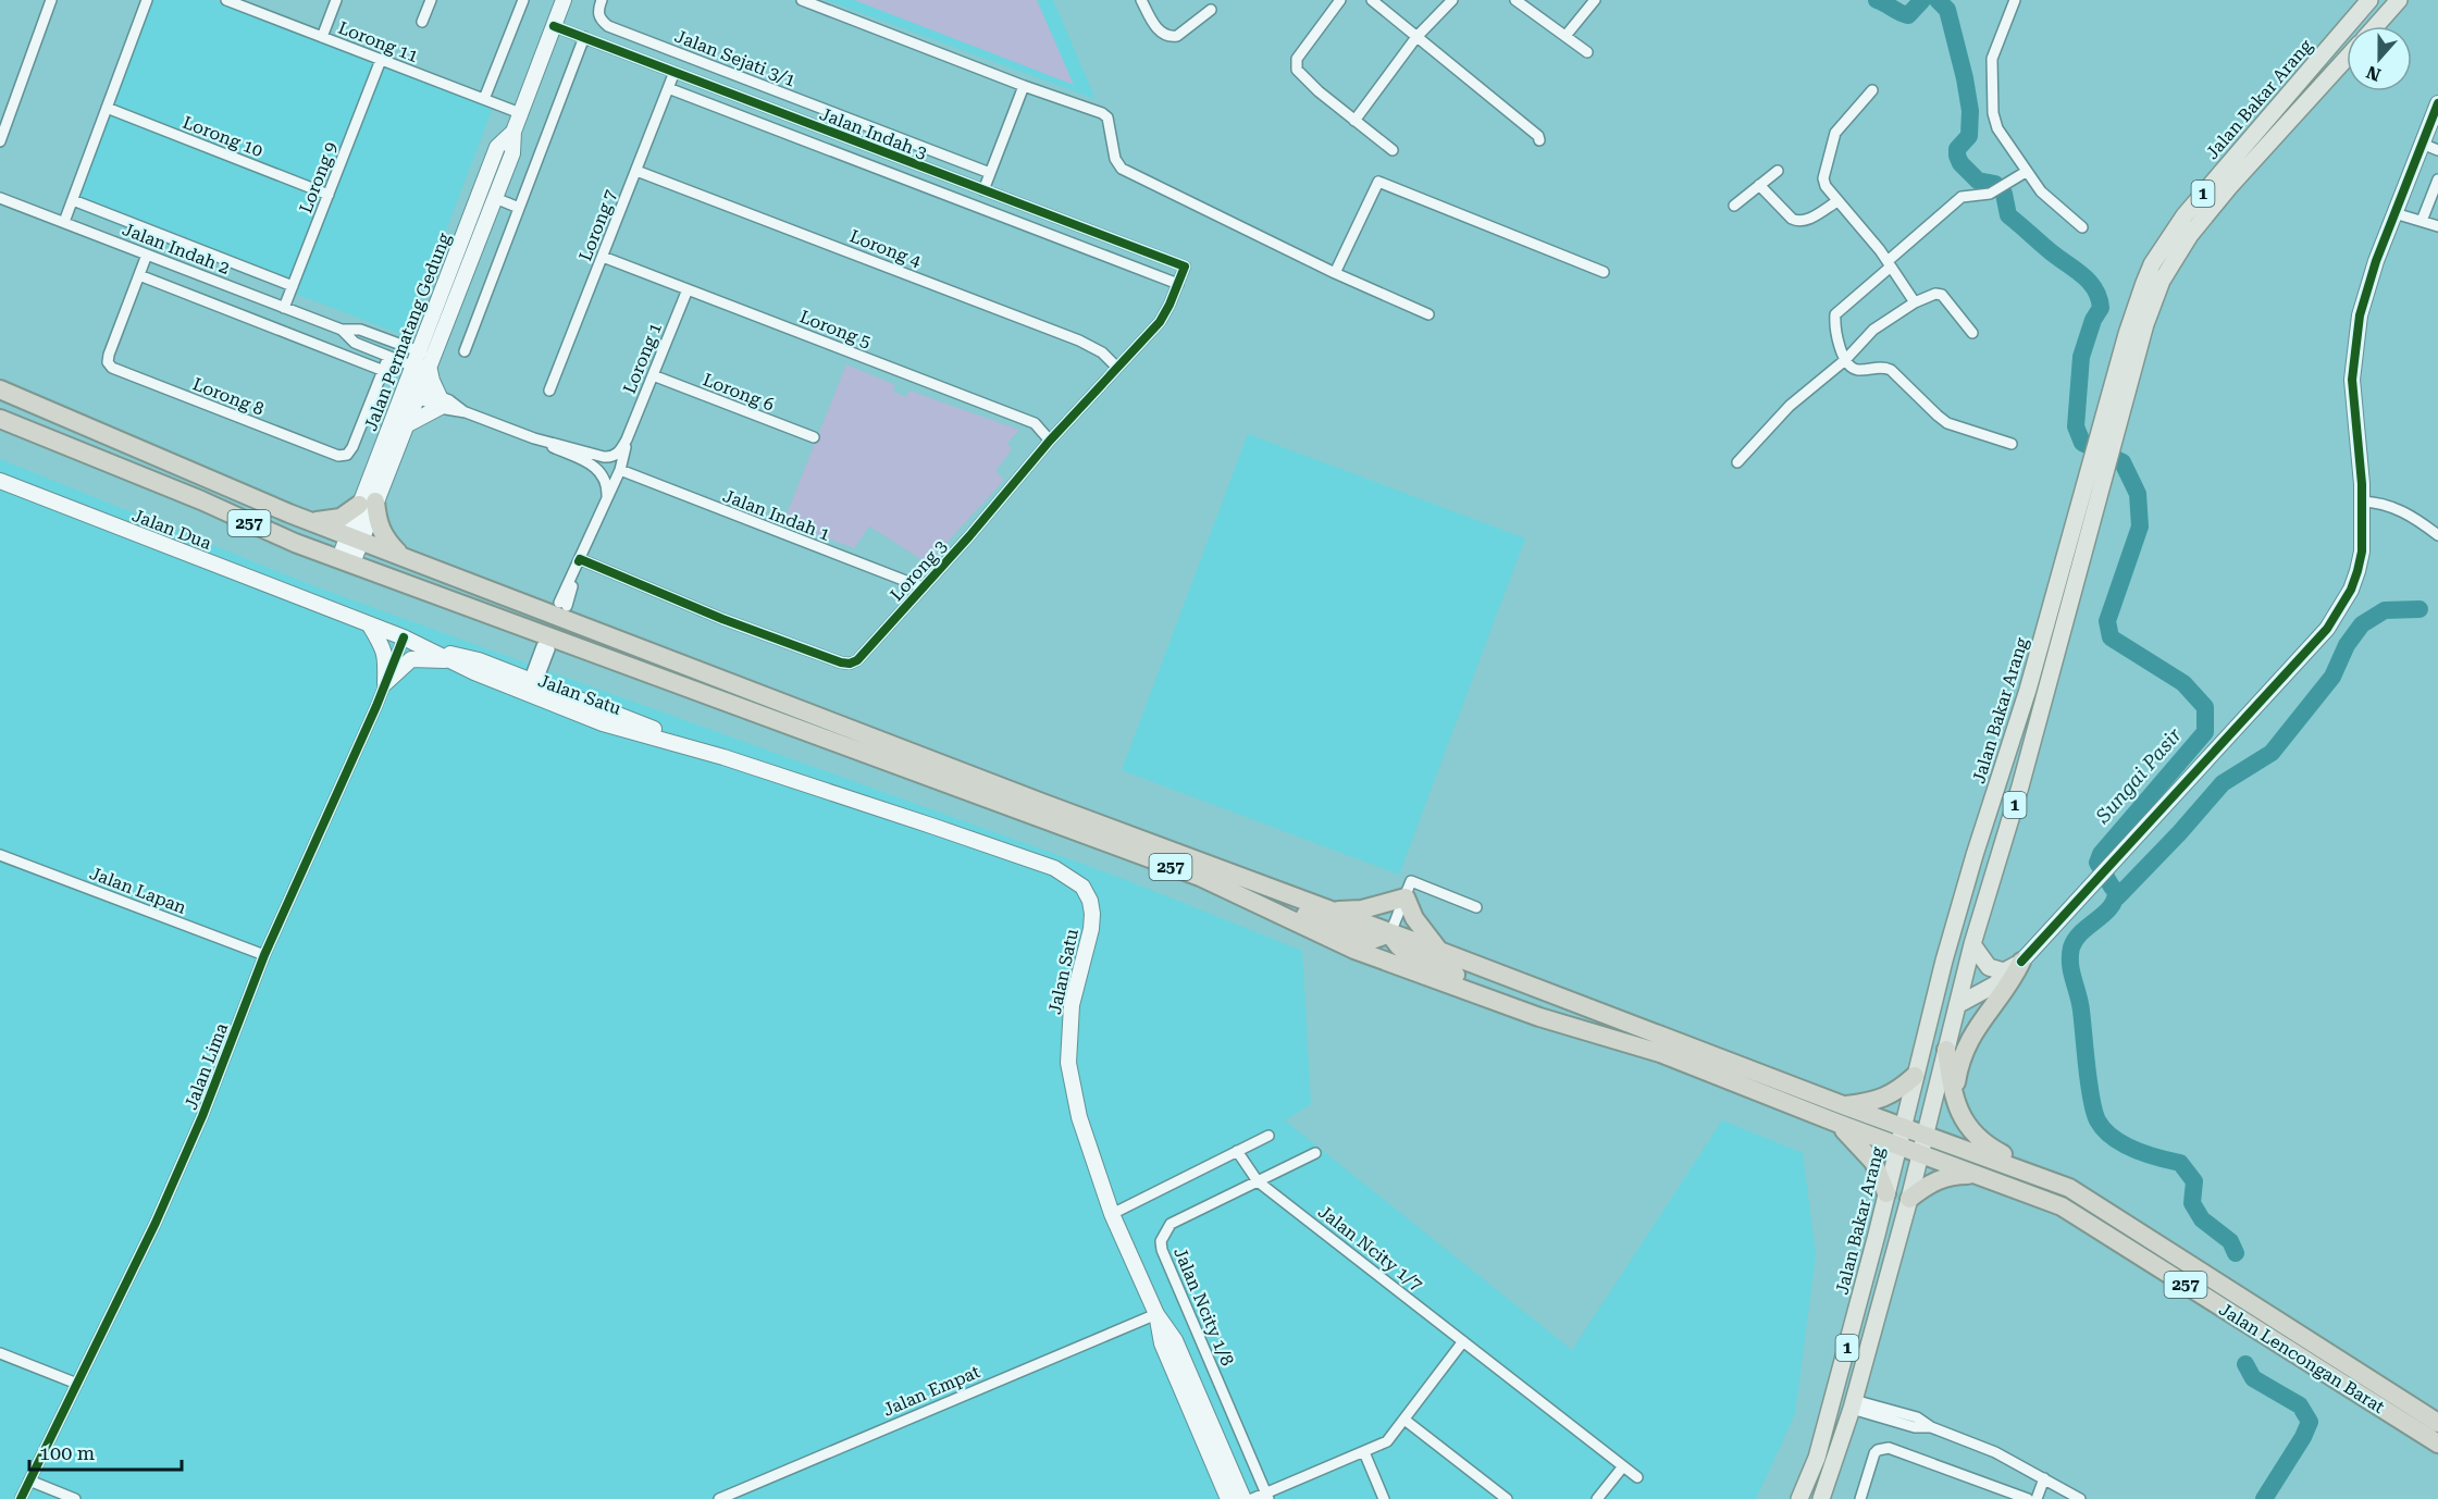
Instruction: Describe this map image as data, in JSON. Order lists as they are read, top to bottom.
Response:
{
  "streets": {
    "highway": ["257", "Jalan Lencongan Barat"],
    "main road": [
      "Jalan Bakar Arang",
      "1",
      "Jalan Permatang Gedung",
      "Jalan Dua",
      "Jalan Satu"
    ],
    "street": [
      "Lorong 11",
      "Jalan Sejati 3/1",
      "Jalan Indah 3",
      "Lorong 10",
      "Lorong 9",
      "Lorong 7",
      "Jalan Indah 2",
      "Lorong 4",
      "Lorong 5",
      "Lorong 1",
      "Lorong 6",
      "Lorong 8",
      "Jalan Indah 1",
      "Lorong 3",
      "Jalan Lapan",
      "Jalan Lima",
      "Jalan Ncity 1/7",
      "Jalan Ncity 1/8",
      "Jalan Empat"
    ]
  },
  "crossings": [
    ["Lorong 11", "Lorong 9"],
    ["Lorong 11", "Jalan Permatang Gedung"],
    ["Jalan Bakar Arang", "257"],
    ["Jalan Bakar Arang", "Jalan Lencongan Barat"],
    ["Jalan Indah 3", "Lorong 7"],
    ["Jalan Indah 3", "Jalan Permatang Gedung"],
    ["Jalan Indah 3", "Lorong 3"],
    ["Lorong 10", "Lorong 9"],
    ["Lorong 9", "Jalan Indah 2"],
    ["Lorong 7", "Lorong 4"],
    ["Lorong 7", "Lorong 5"],
    ["Jalan Indah 2", "Jalan Permatang Gedung"],
    ["Jalan Indah 2", "Lorong 8"],
    ["Lorong 4", "Lorong 3"],
    ["Lorong 5", "Lorong 1"],
    ["Lorong 5", "Lorong 3"],
    ["Jalan Permatang Gedung", "257"],
    ["Lorong 1", "Lorong 6"],
    ["Lorong 1", "Jalan Indah 1"],
    ["Lorong 1", "Lorong 3"],
    ["Jalan Indah 1", "Lorong 3"],
    ["257", "Jalan Lencongan Barat"],
    ["Jalan Dua", "Jalan Satu"],
    ["Jalan Dua", "Jalan Lima"],
    ["Jalan Satu", "Jalan Lima"],
    ["Jalan Satu", "Jalan Empat"],
    ["Jalan Lapan", "Jalan Lima"],
    ["Jalan Ncity 1/7", "Jalan Ncity 1/8"]
  ],
  "water": ["Sungai Pasir"],
  "scale_bar": "100 m",
  "north": "bottom"
}
